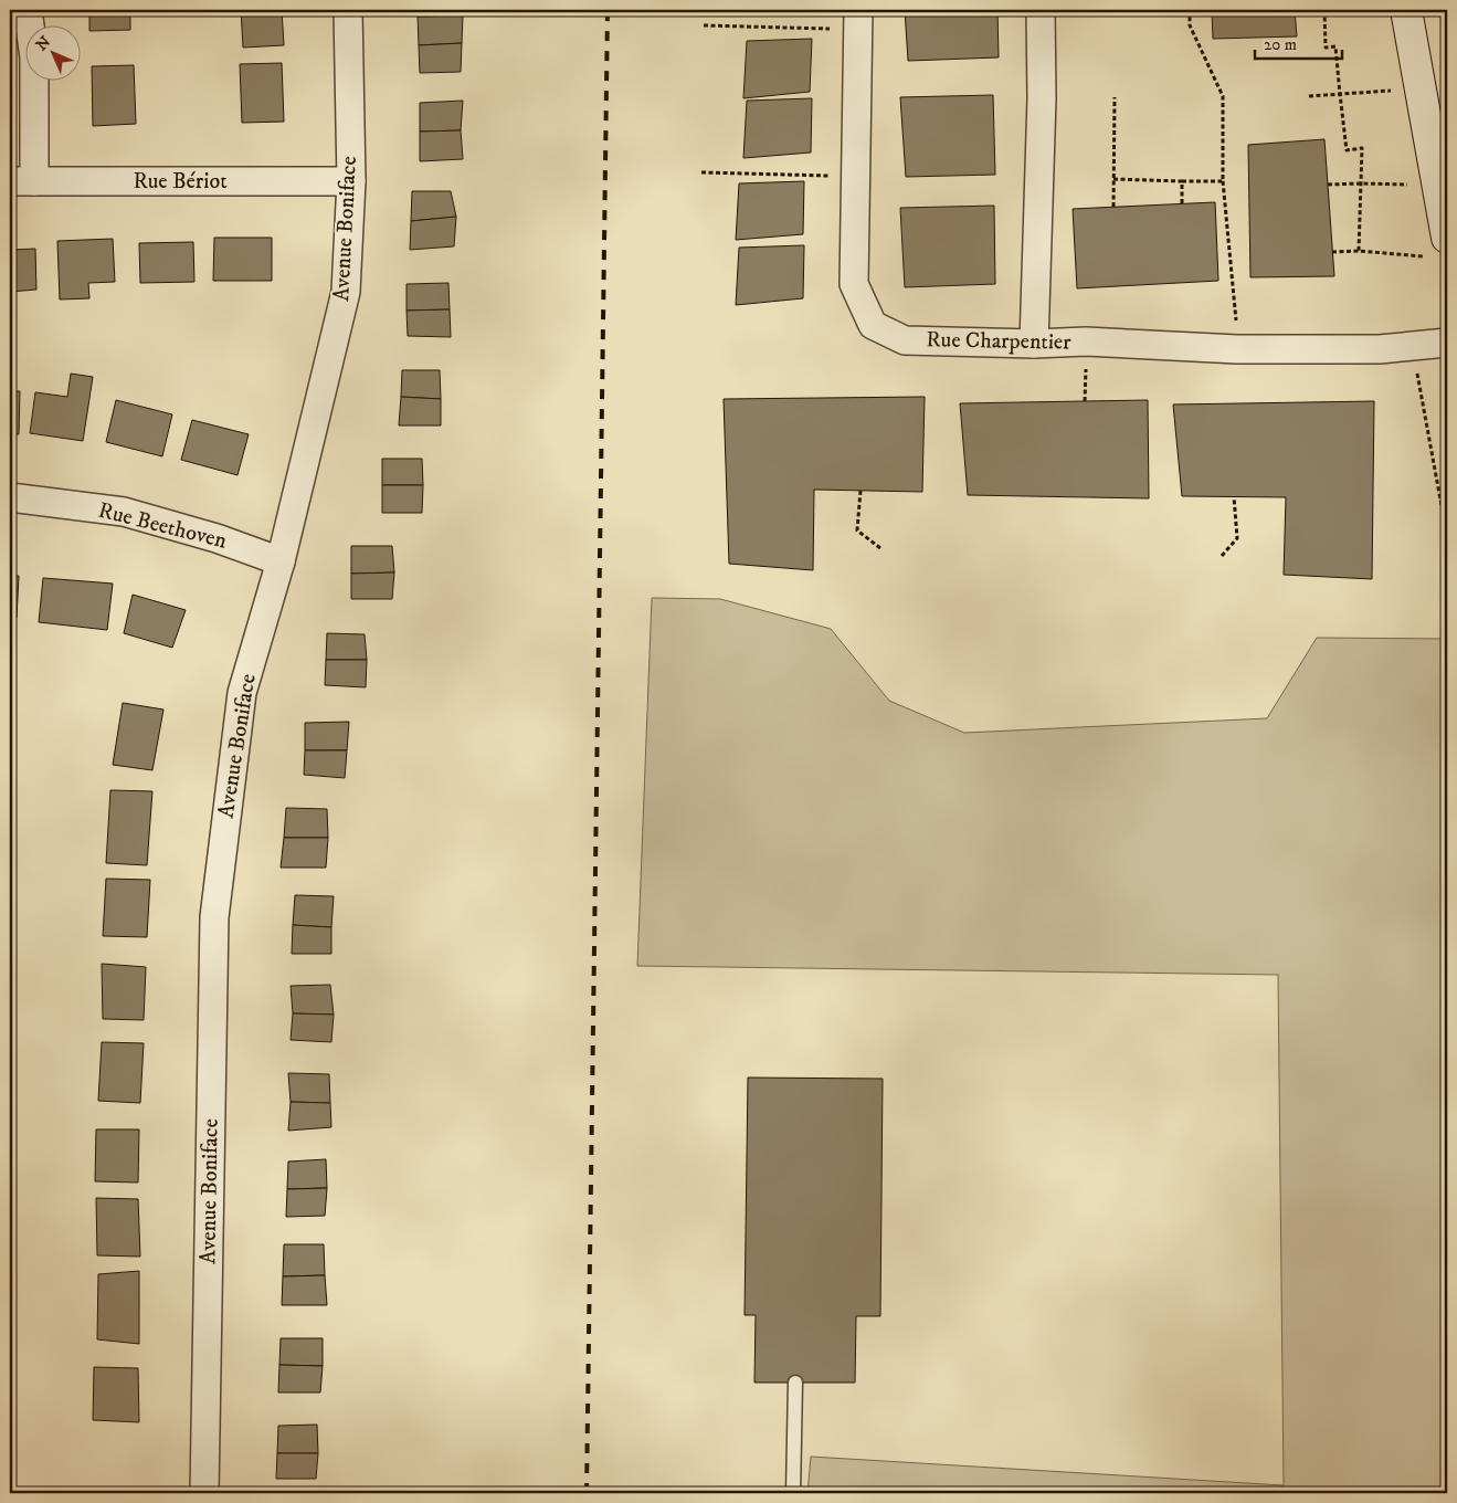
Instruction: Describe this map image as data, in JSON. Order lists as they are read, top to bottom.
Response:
{
  "streets": {
    "street": [
      "Rue Bériot",
      "Avenue Boniface",
      "Rue Charpentier",
      "Rue Beethoven"
    ]
  },
  "crossings": [
    ["Rue Bériot", "Avenue Boniface"],
    ["Avenue Boniface", "Rue Beethoven"]
  ],
  "scale_bar": "20 m",
  "north": "top left"
}
